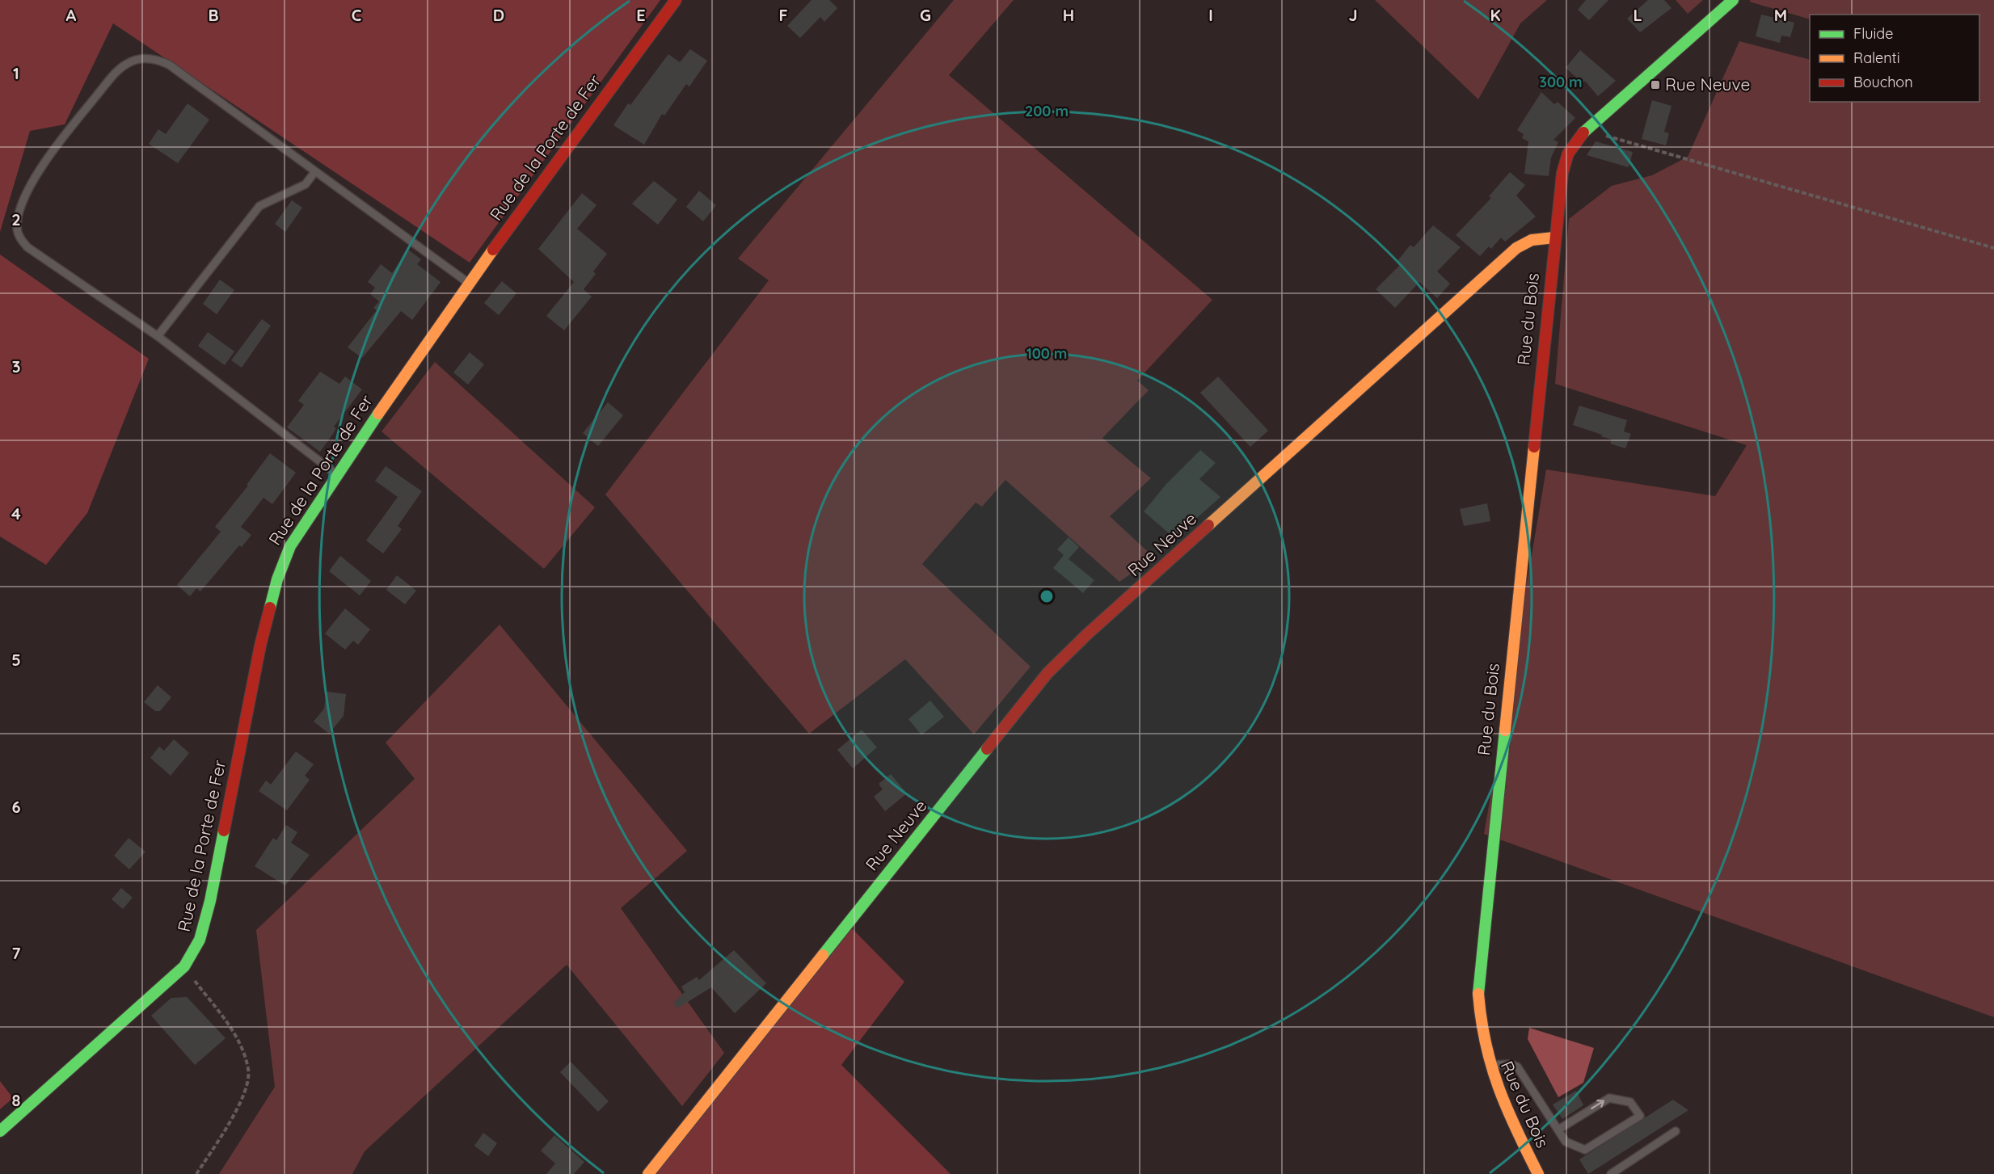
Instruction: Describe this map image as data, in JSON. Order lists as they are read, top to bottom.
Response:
{
  "streets": {
    "street": ["Rue de la Porte de Fer", "Rue du Bois", "Rue Neuve"]
  },
  "crossings": [
    ["Rue du Bois", "Rue Neuve"]
  ],
  "places": {
    "transit": ["Rue Neuve"]
  },
  "legend": ["Fluide", "Ralenti", "Bouchon"],
  "grid": {
    "columns": [
      "A",
      "B",
      "C",
      "D",
      "E",
      "F",
      "G",
      "H",
      "I",
      "J",
      "K",
      "L",
      "M"
    ],
    "rows": [
      "1",
      "2",
      "3",
      "4",
      "5",
      "6",
      "7",
      "8"
    ]
  },
  "rings": ["300 m", "200 m", "100 m"]
}
